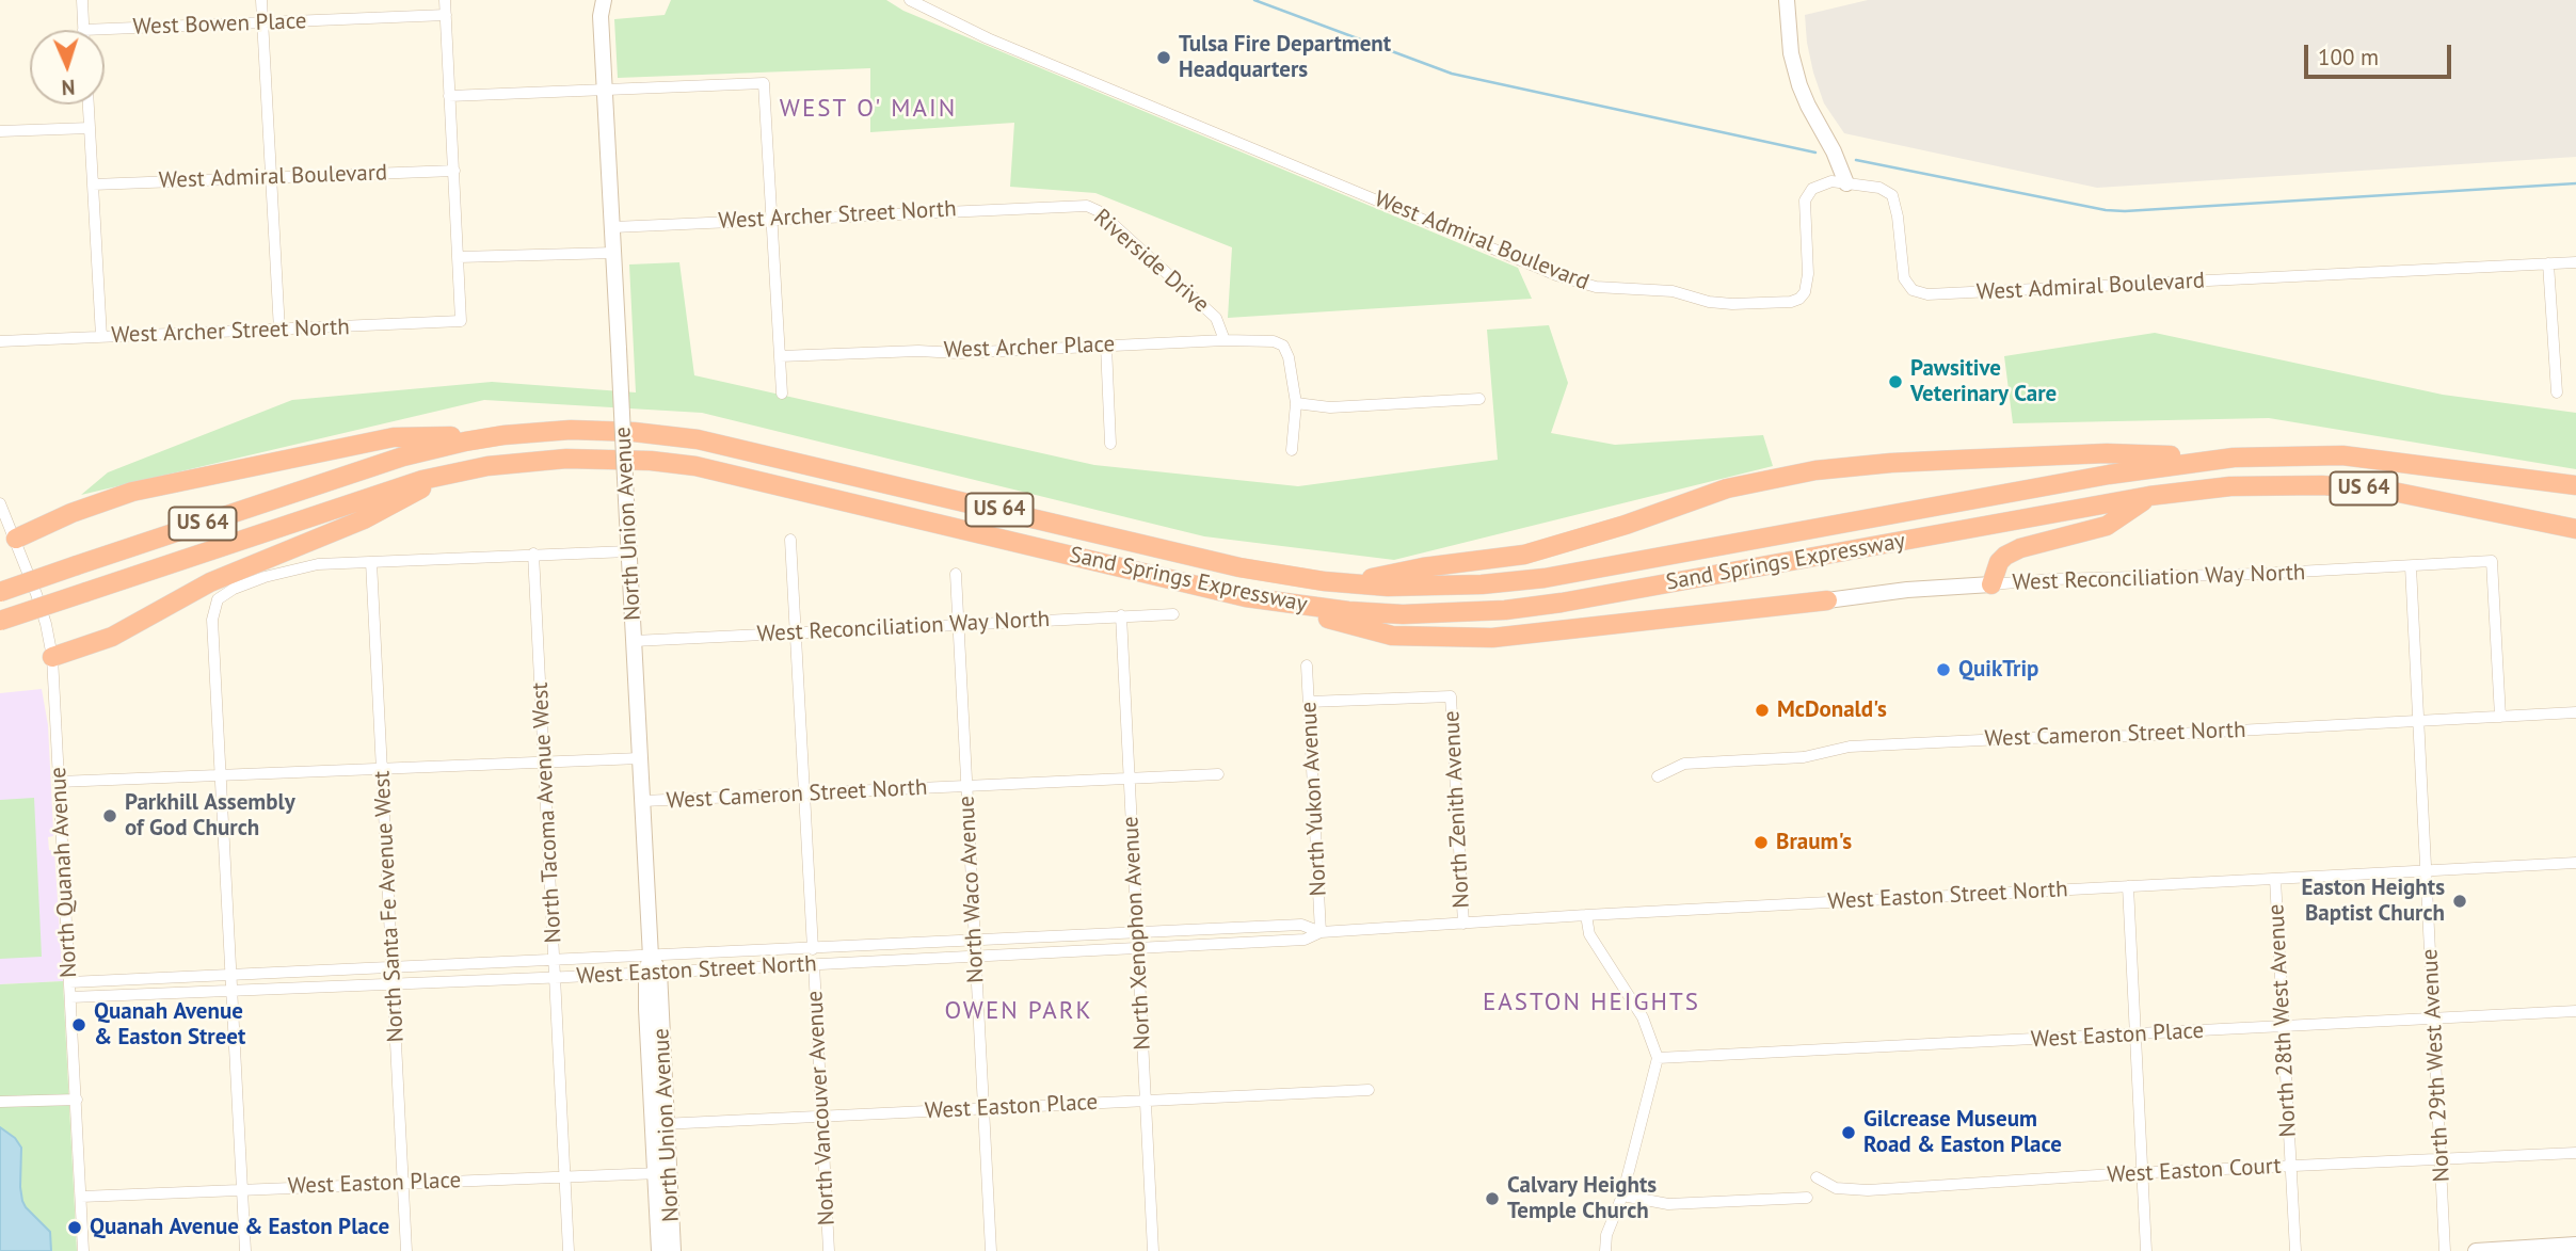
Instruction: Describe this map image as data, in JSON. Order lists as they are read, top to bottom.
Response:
{
  "streets": {
    "highway": ["US 64", "Sand Springs Expressway"],
    "street": [
      "West Bowen Place",
      "West Admiral Boulevard",
      "West Archer Street North",
      "Riverside Drive",
      "West Archer Place",
      "North Union Avenue",
      "West Reconciliation Way North",
      "West Cameron Street North",
      "North Yukon Avenue",
      "North Zenith Avenue",
      "North Tacoma Avenue West",
      "North Quanah Avenue",
      "North Waco Avenue",
      "West Easton Street North",
      "North Santa Fe Avenue West",
      "North Xenophon Avenue",
      "North 28th West Avenue",
      "West Easton Place",
      "North 29th West Avenue",
      "North Vancouver Avenue",
      "West Easton Court"
    ]
  },
  "crossings": [
    ["West Archer Street North", "Riverside Drive"],
    ["West Archer Street North", "North Union Avenue"],
    ["Riverside Drive", "West Archer Place"],
    ["North Union Avenue", "West Reconciliation Way North"],
    ["North Union Avenue", "West Cameron Street North"],
    ["North Union Avenue", "West Easton Street North"],
    ["North Union Avenue", "West Easton Place"],
    ["West Reconciliation Way North", "West Cameron Street North"],
    ["West Reconciliation Way North", "North Waco Avenue"],
    ["West Reconciliation Way North", "North Xenophon Avenue"],
    ["West Reconciliation Way North", "North 29th West Avenue"],
    ["West Cameron Street North", "North Waco Avenue"],
    ["West Cameron Street North", "North Xenophon Avenue"],
    ["West Cameron Street North", "North 29th West Avenue"],
    ["North Yukon Avenue", "North Zenith Avenue"],
    ["North Yukon Avenue", "West Easton Street North"],
    ["North Zenith Avenue", "West Easton Street North"],
    ["North Tacoma Avenue West", "West Easton Street North"],
    ["North Tacoma Avenue West", "West Easton Place"],
    ["North Quanah Avenue", "West Easton Street North"],
    ["North Quanah Avenue", "West Easton Place"],
    ["North Waco Avenue", "West Easton Street North"],
    ["North Waco Avenue", "West Easton Place"],
    ["West Easton Street North", "North Santa Fe Avenue West"],
    ["West Easton Street North", "North Xenophon Avenue"],
    ["West Easton Street North", "North 28th West Avenue"],
    ["West Easton Street North", "North 29th West Avenue"],
    ["West Easton Street North", "North Vancouver Avenue"],
    ["North Santa Fe Avenue West", "West Easton Place"],
    ["North Xenophon Avenue", "West Easton Place"],
    ["North 28th West Avenue", "West Easton Place"],
    ["North 28th West Avenue", "West Easton Court"],
    ["West Easton Place", "North 29th West Avenue"],
    ["West Easton Place", "North Vancouver Avenue"],
    ["North 29th West Avenue", "West Easton Court"]
  ],
  "districts": ["WEST O' MAIN", "EASTON HEIGHTS", "OWEN PARK"],
  "places": [
    "Tulsa Fire Department Headquarters",
    "Pawsitive Veterinary Care",
    "QuikTrip",
    "McDonald's",
    "Parkhill Assembly of God Church",
    "Braum's",
    "Easton Heights Baptist Church",
    "Quanah Avenue & Easton Street",
    "Gilcrease Museum Road & Easton Place",
    "Calvary Heights Temple Church",
    "Quanah Avenue & Easton Place"
  ],
  "scale_bar": "100 m",
  "north": "bottom"
}
